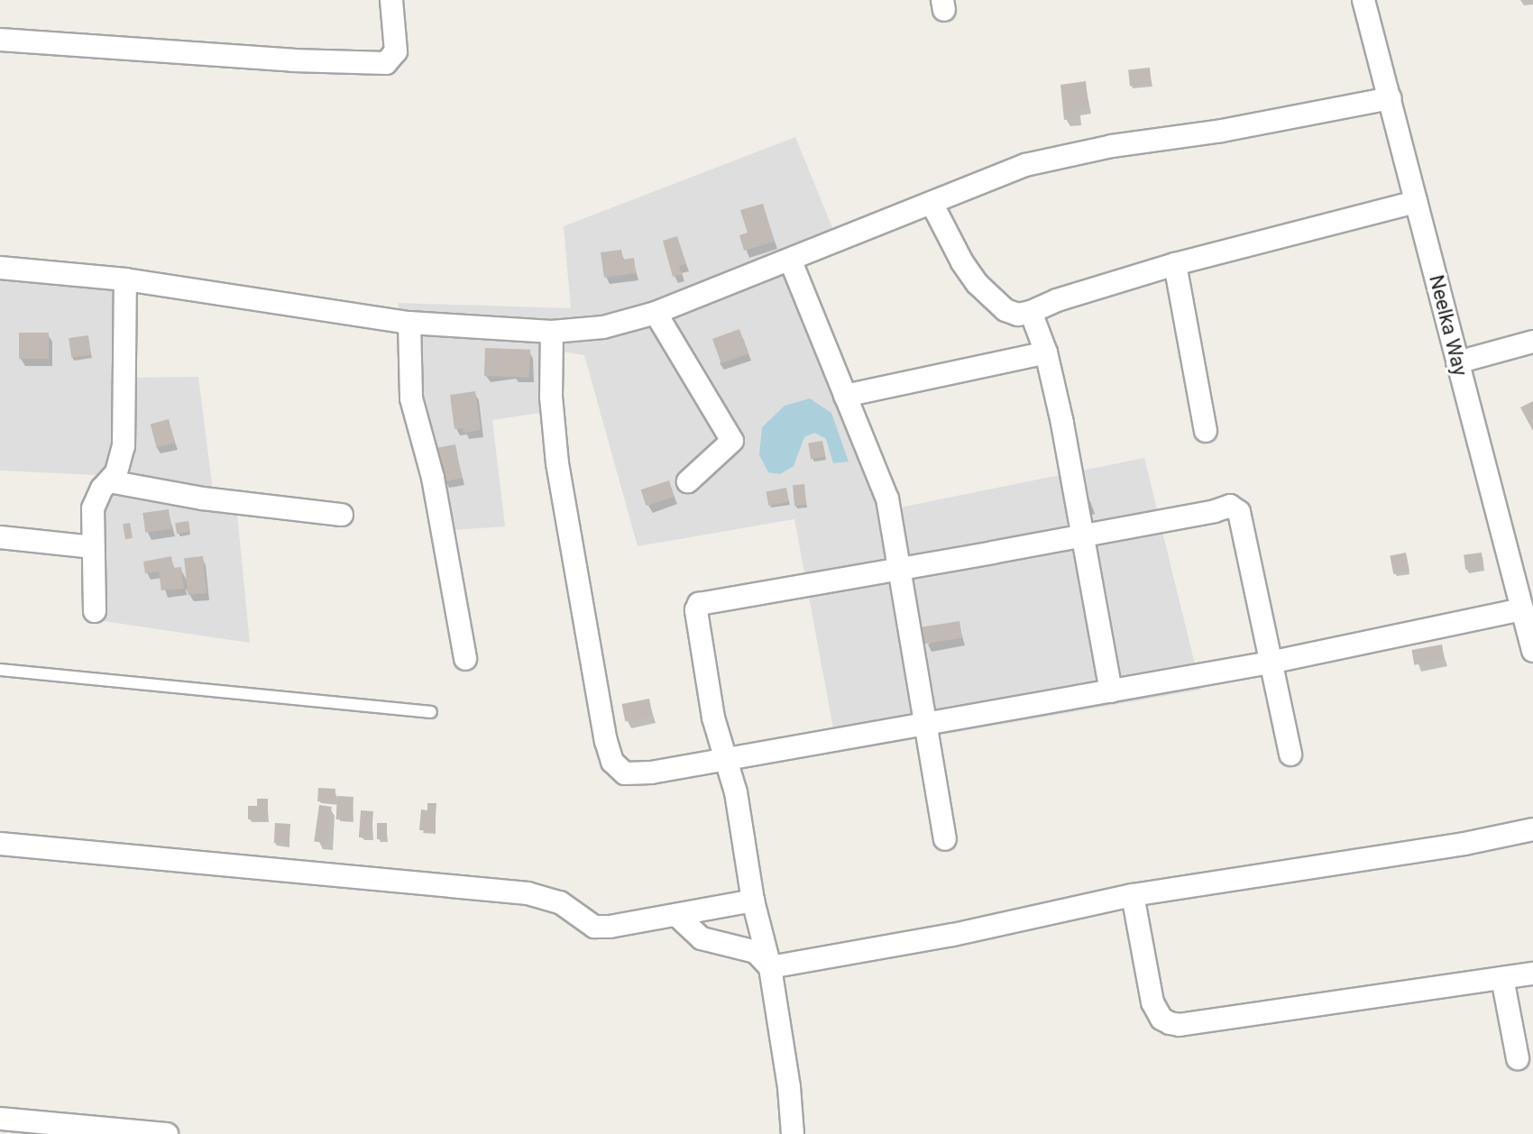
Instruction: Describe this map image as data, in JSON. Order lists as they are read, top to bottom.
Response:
{
  "streets": {
    "street": ["Neelka Way"]
  }
}
